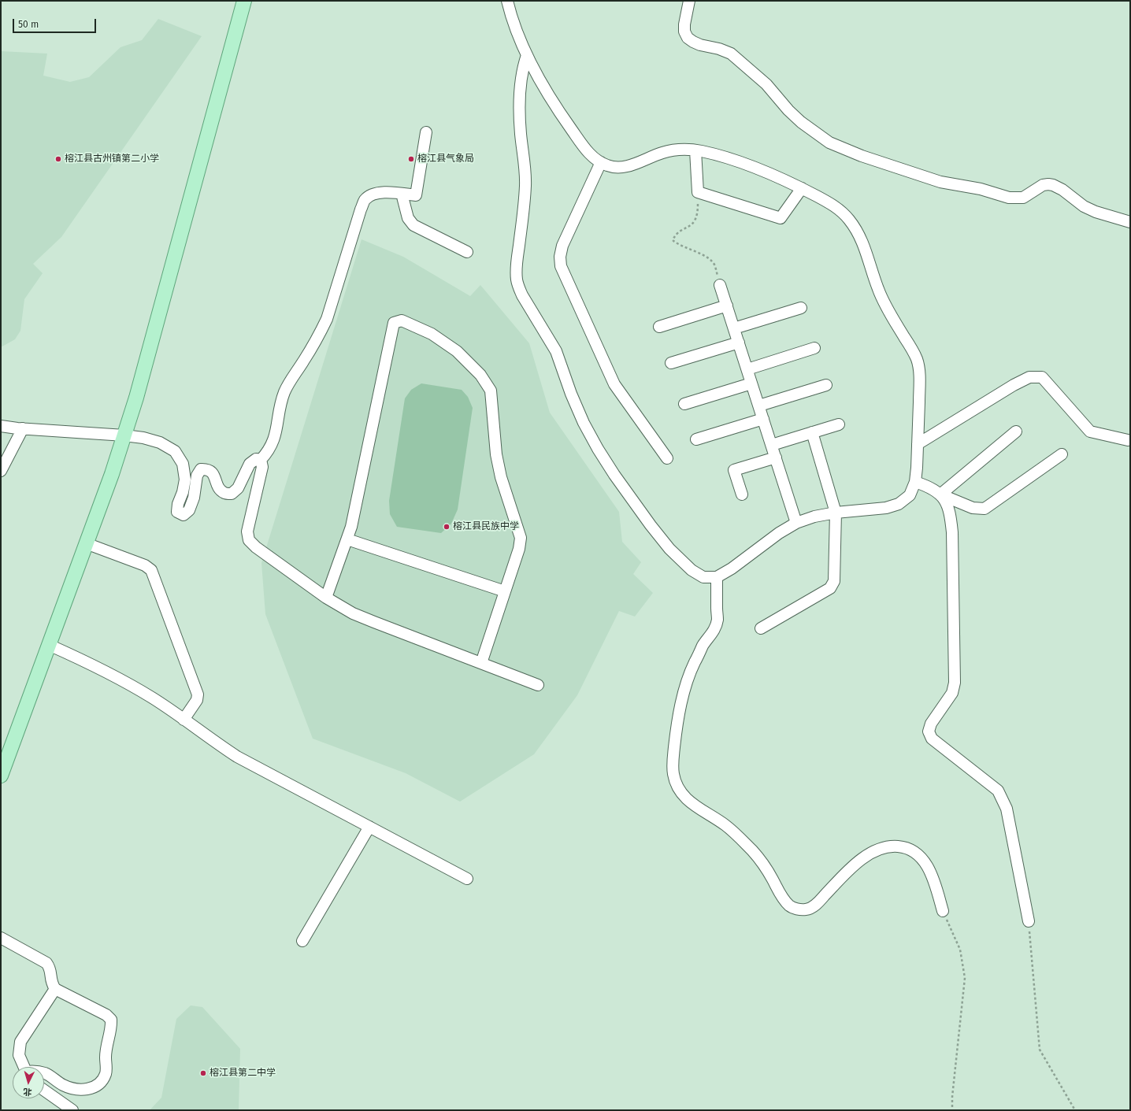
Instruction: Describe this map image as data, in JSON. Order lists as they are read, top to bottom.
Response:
{
  "places": [
    "榕江县古州镇第二小学",
    "榕江县气象局",
    "榕江县民族中学",
    "榕江县第二中学"
  ],
  "scale_bar": "50 m",
  "north": "bottom"
}
